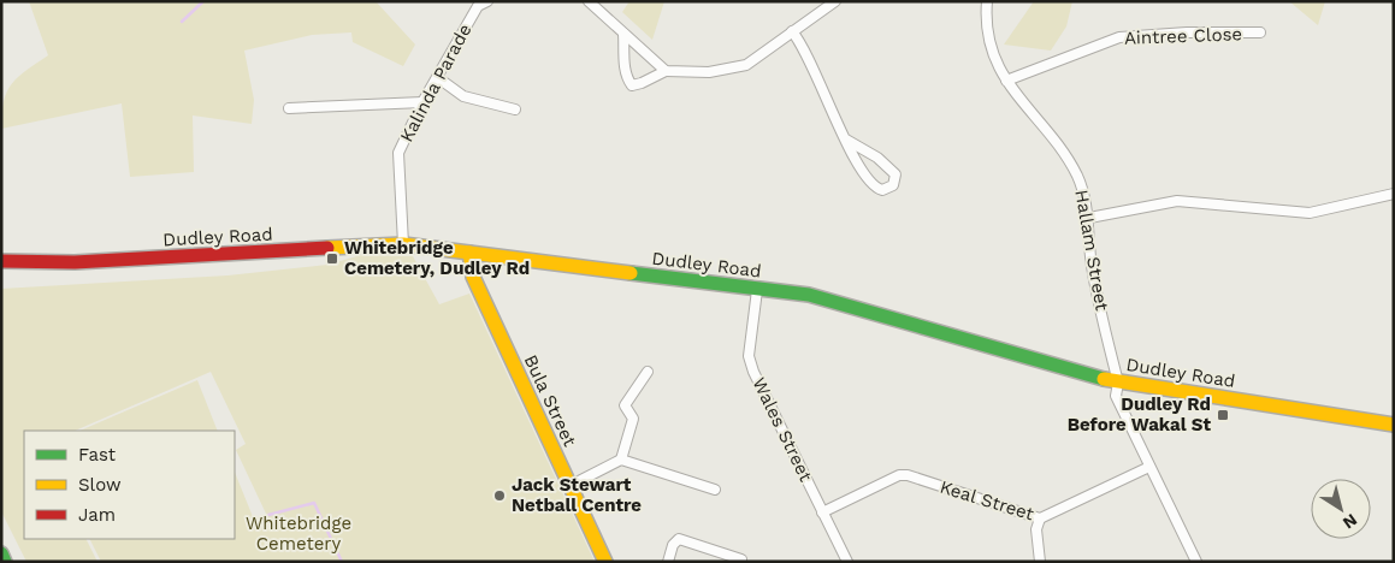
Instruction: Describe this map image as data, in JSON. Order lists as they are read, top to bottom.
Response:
{
  "streets": {
    "main road": ["Dudley Road", "Bula Street"],
    "street": [
      "Aintree Close",
      "Kalinda Parade",
      "Hallam Street",
      "Wales Street",
      "Keal Street"
    ]
  },
  "crossings": [
    ["Aintree Close", "Hallam Street"],
    ["Kalinda Parade", "Dudley Road"],
    ["Dudley Road", "Hallam Street"],
    ["Dudley Road", "Bula Street"],
    ["Dudley Road", "Wales Street"],
    ["Hallam Street", "Keal Street"],
    ["Wales Street", "Keal Street"]
  ],
  "parks": ["Whitebridge Cemetery"],
  "places": {
    "transit": ["Whitebridge Cemetery, Dudley Rd", "Dudley Rd Before Wakal St"],
    "other": ["Jack Stewart Netball Centre"]
  },
  "legend": ["Fast", "Slow", "Jam"],
  "north": "bottom right"
}
